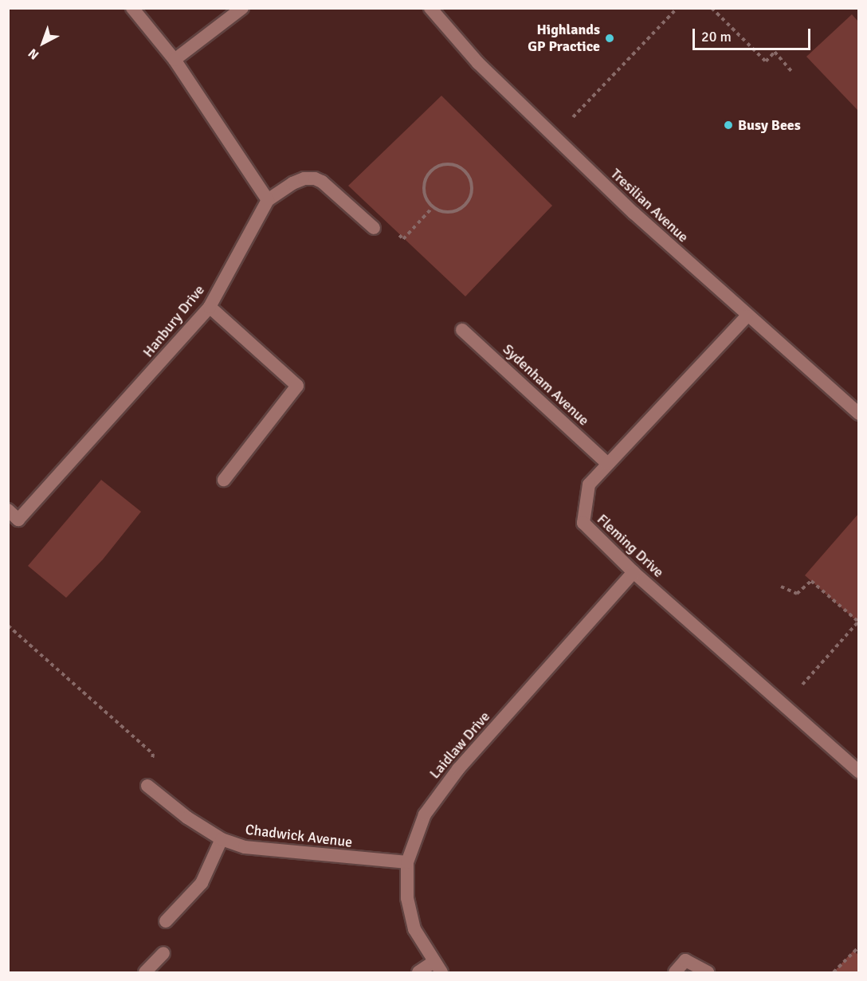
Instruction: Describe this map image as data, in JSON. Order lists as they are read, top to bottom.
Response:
{
  "streets": {
    "street": [
      "Tresilian Avenue",
      "Hanbury Drive",
      "Sydenham Avenue",
      "Fleming Drive",
      "Laidlaw Drive",
      "Chadwick Avenue"
    ]
  },
  "crossings": [
    ["Tresilian Avenue", "Fleming Drive"],
    ["Sydenham Avenue", "Fleming Drive"],
    ["Fleming Drive", "Laidlaw Drive"],
    ["Laidlaw Drive", "Chadwick Avenue"]
  ],
  "places": ["Highlands GP Practice", "Busy Bees"],
  "scale_bar": "20 m",
  "north": "bottom left"
}
